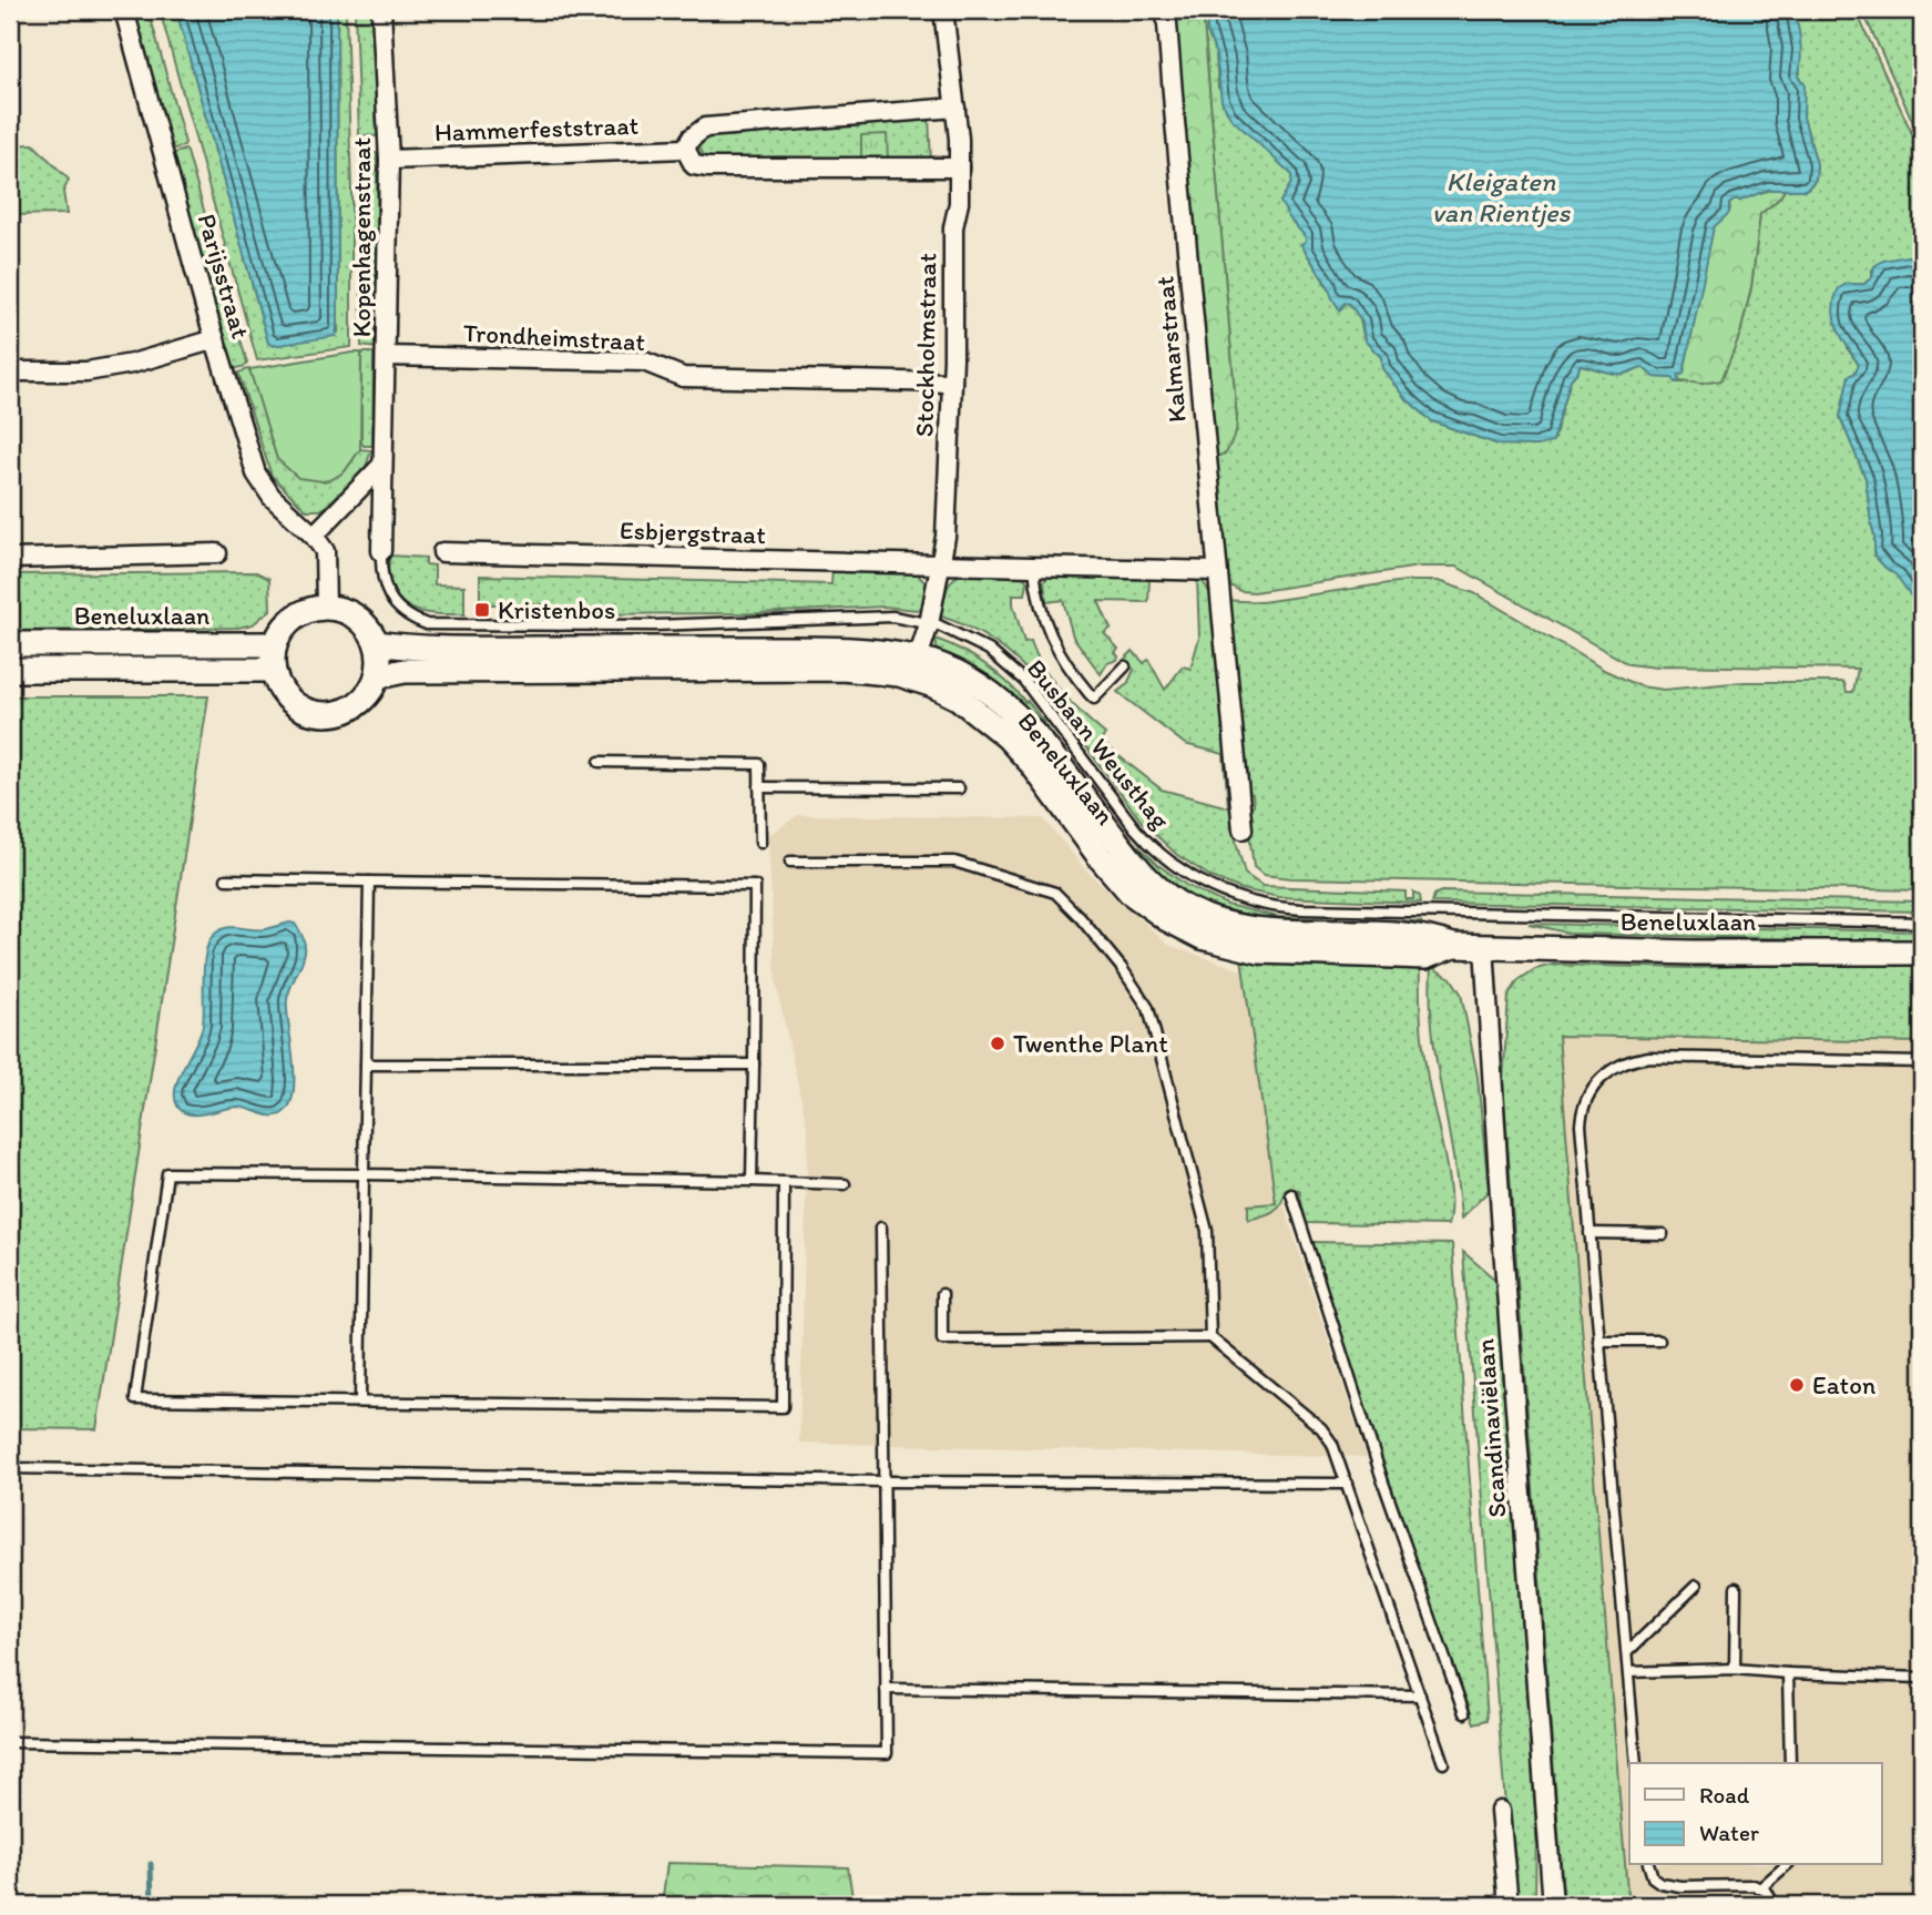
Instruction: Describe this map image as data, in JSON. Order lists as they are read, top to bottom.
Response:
{
  "streets": {
    "street": [
      "Hammerfeststraat",
      "Kopenhagenstraat",
      "Parijsstraat",
      "Trondheimstraat",
      "Stockholmstraat",
      "Kalmarstraat",
      "Esbjergstraat",
      "Beneluxlaan",
      "Scandinaviëlaan"
    ],
    "lane": ["Busbaan Weusthag"]
  },
  "crossings": [
    ["Hammerfeststraat", "Kopenhagenstraat"],
    ["Kopenhagenstraat", "Trondheimstraat"],
    ["Kopenhagenstraat", "Busbaan Weusthag"],
    ["Trondheimstraat", "Stockholmstraat"],
    ["Stockholmstraat", "Esbjergstraat"],
    ["Stockholmstraat", "Beneluxlaan"],
    ["Stockholmstraat", "Busbaan Weusthag"],
    ["Beneluxlaan", "Scandinaviëlaan"]
  ],
  "water": ["Kleigaten van Rientjes"],
  "places": {
    "transit": ["Kristenbos"],
    "other": ["Twenthe Plant", "Eaton"]
  },
  "legend": ["Road", "Water"]
}
